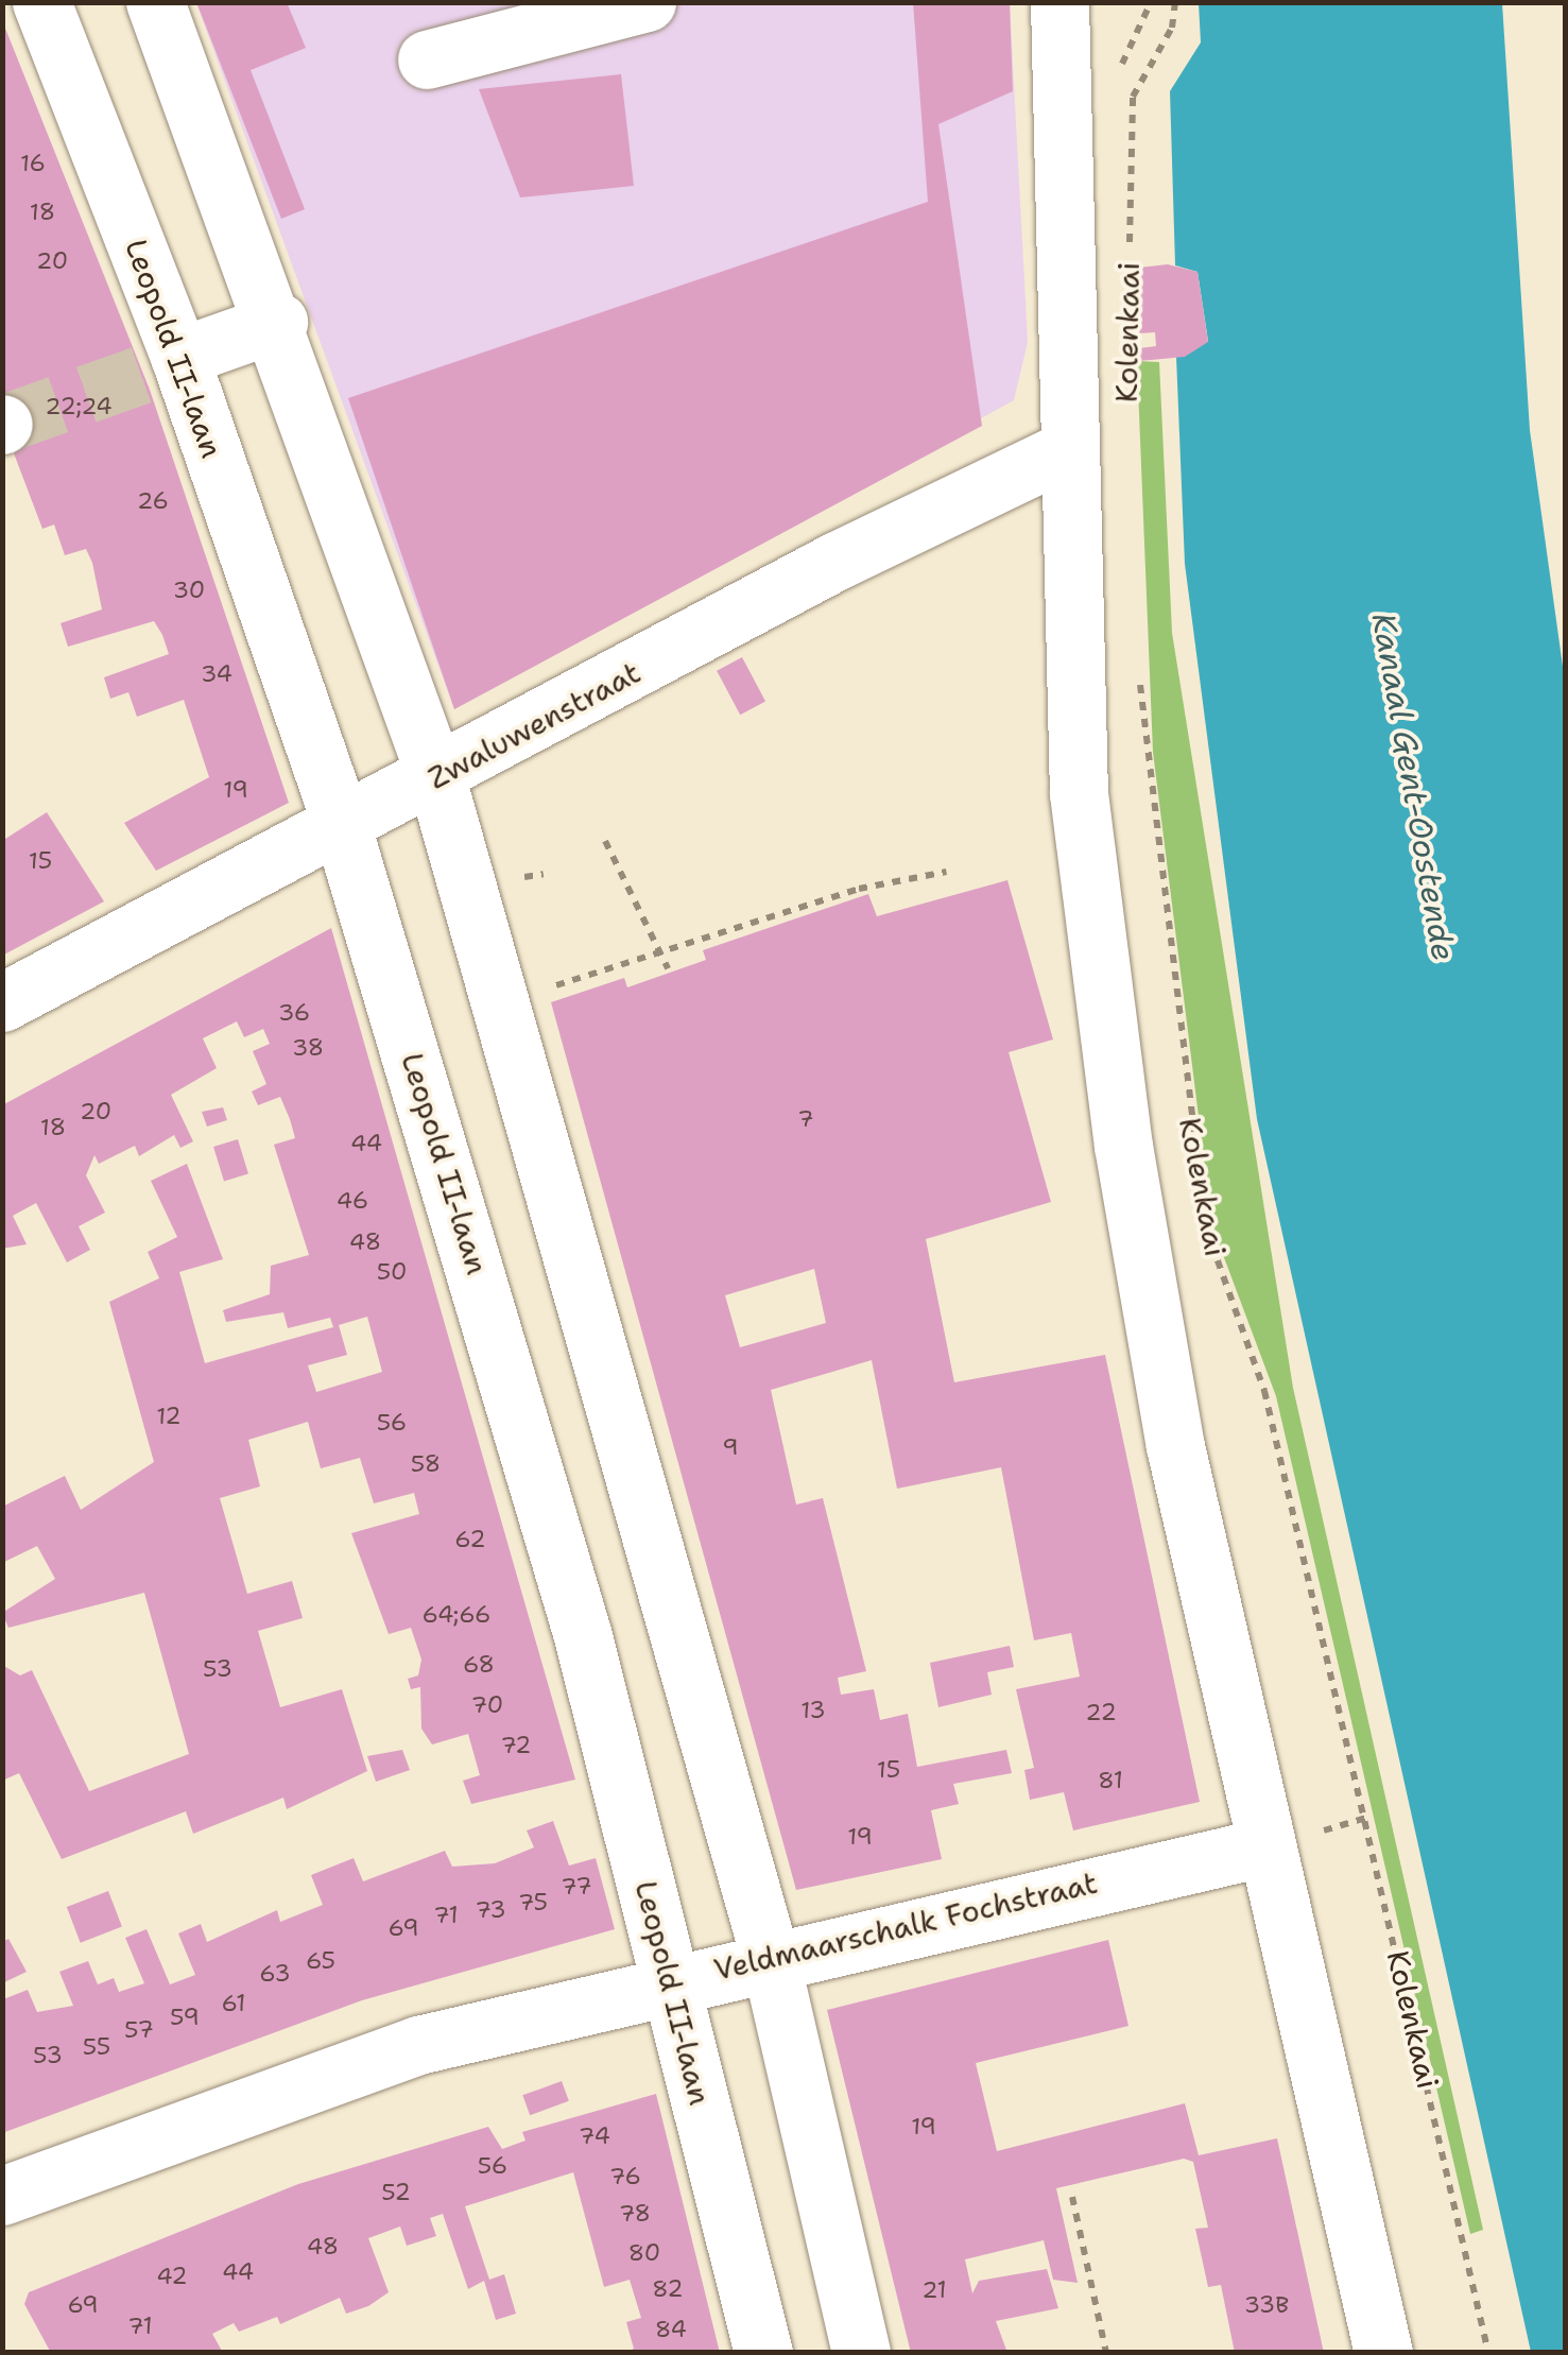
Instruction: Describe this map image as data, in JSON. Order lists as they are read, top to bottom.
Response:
{
  "streets": {
    "street": [
      "Kolenkaai",
      "Leopold II-laan",
      "Zwaluwenstraat",
      "Veldmaarschalk Fochstraat"
    ]
  },
  "crossings": [
    ["Kolenkaai", "Zwaluwenstraat"],
    ["Kolenkaai", "Veldmaarschalk Fochstraat"],
    ["Leopold II-laan", "Zwaluwenstraat"],
    ["Leopold II-laan", "Veldmaarschalk Fochstraat"]
  ],
  "water": ["Kanaal Gent-Oostende"],
  "house_numbers": [
    "16",
    "18",
    "20",
    "22;24",
    "26",
    "30",
    "34",
    "19",
    "15",
    "36",
    "38",
    "20",
    "7",
    "18",
    "44",
    "46",
    "48",
    "50",
    "12",
    "56",
    "9",
    "58",
    "62",
    "64;66",
    "68",
    "53",
    "70",
    "13",
    "22",
    "72",
    "15",
    "81",
    "19",
    "77",
    "75",
    "73",
    "71",
    "69",
    "65",
    "63",
    "61",
    "59",
    "57",
    "55",
    "53",
    "19",
    "74",
    "56",
    "76",
    "52",
    "78",
    "48",
    "80",
    "44",
    "42",
    "82",
    "21",
    "69",
    "33B",
    "71",
    "84"
  ]
}
